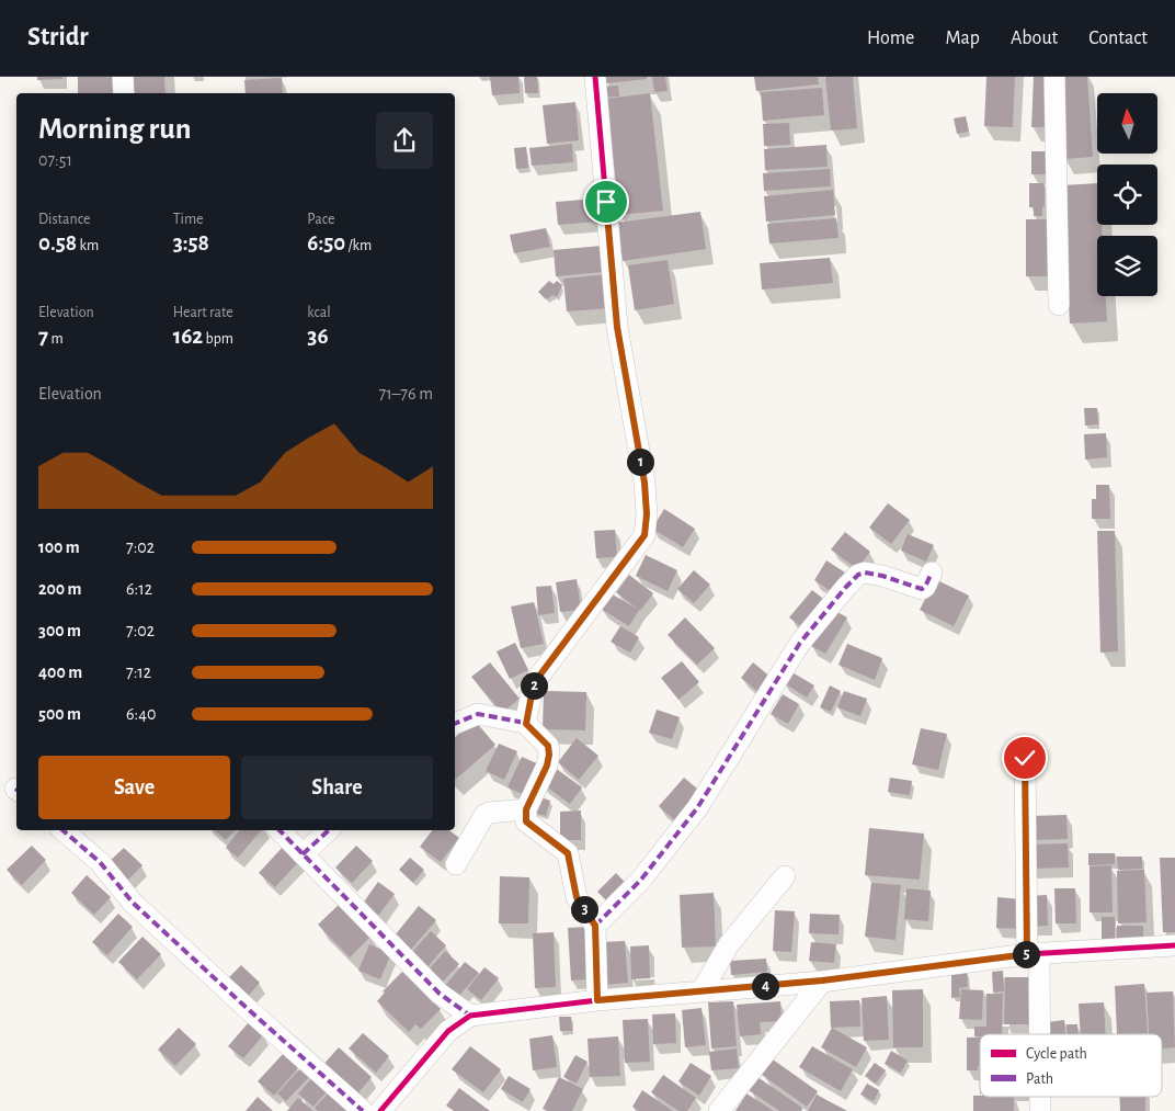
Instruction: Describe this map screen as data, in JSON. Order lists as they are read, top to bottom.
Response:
{
  "legend": ["Cycle path", "Path"],
  "north": "top",
  "page": {
    "header": "Stridr",
    "nav": [
      "Home",
      "Map",
      "About",
      "Contact"
    ],
    "heading": ["Morning run", "07:51"],
    "stats": [
      ["Distance", "0.58 km"],
      ["Time", "3:58"],
      ["Pace", "6:50 /km"],
      ["Elevation", "7 m"],
      ["Heart rate", "162 bpm"],
      ["kcal", "36"]
    ],
    "chart": ["Elevation", "71–76 m"],
    "pins": [
      "1",
      "2",
      "3",
      "5",
      "4"
    ],
    "list": [
      {
        "name": "100 m",
        "note": "7:02"
      },
      {
        "name": "200 m",
        "note": "6:12"
      },
      {
        "name": "300 m",
        "note": "7:02"
      },
      {
        "name": "400 m",
        "note": "7:12"
      },
      {
        "name": "500 m",
        "note": "6:40"
      }
    ],
    "buttons": ["Save", "Share"]
  }
}
